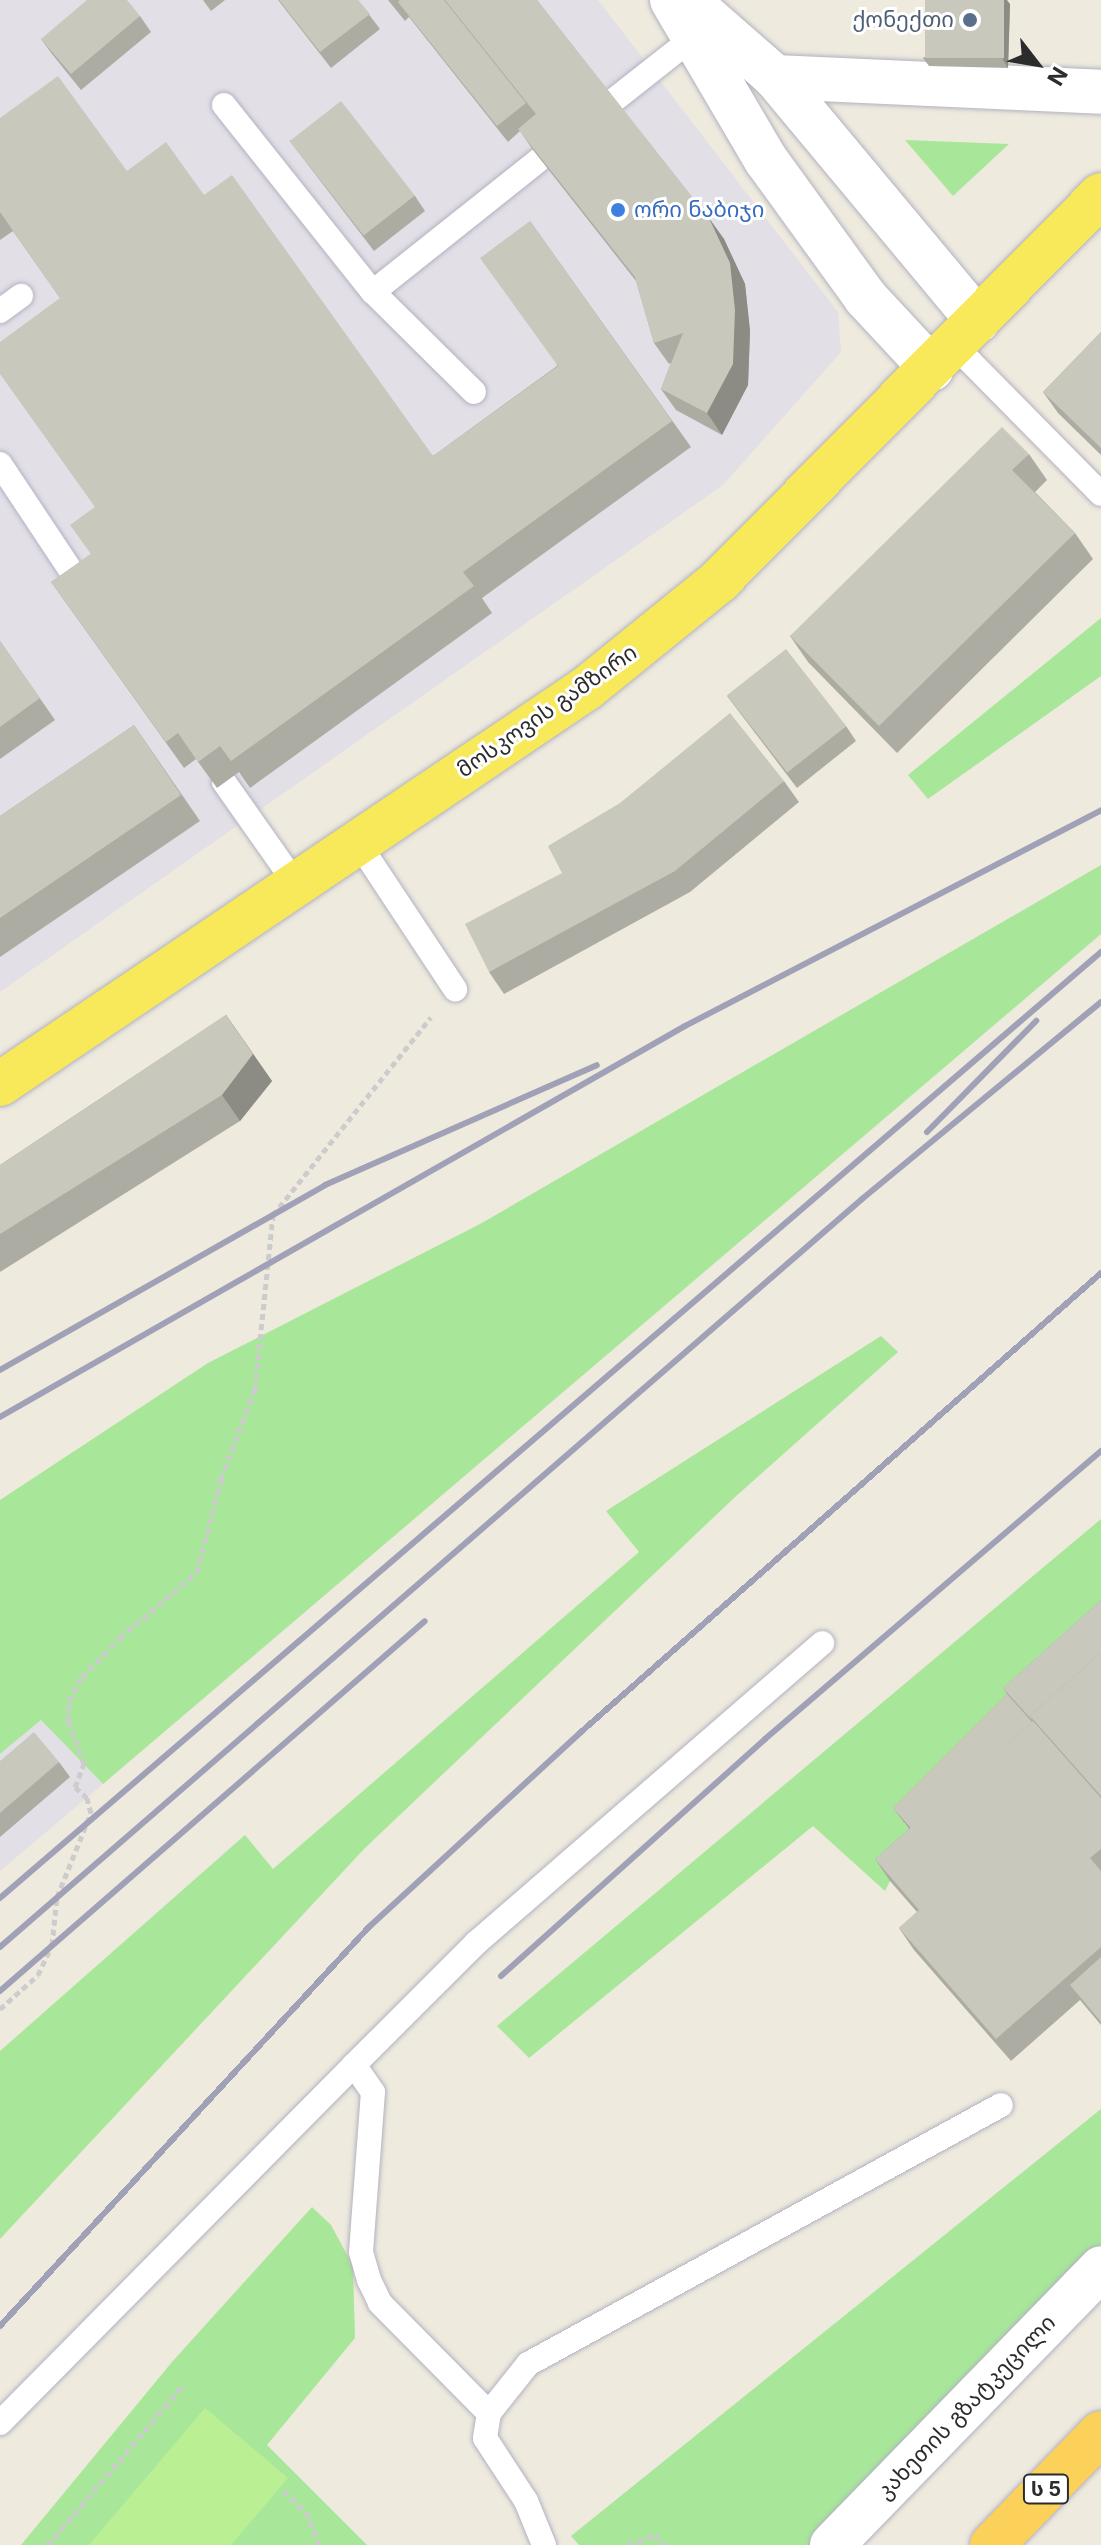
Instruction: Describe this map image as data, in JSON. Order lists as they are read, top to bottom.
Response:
{
  "streets": {
    "highway": ["ს 5"],
    "main road": ["მოსკოვის გამზირი"],
    "street": ["კახეთის გზატკეცილი"]
  },
  "places": ["ქონექთი", "ორი ნაბიჯი"],
  "north": "bottom right"
}
